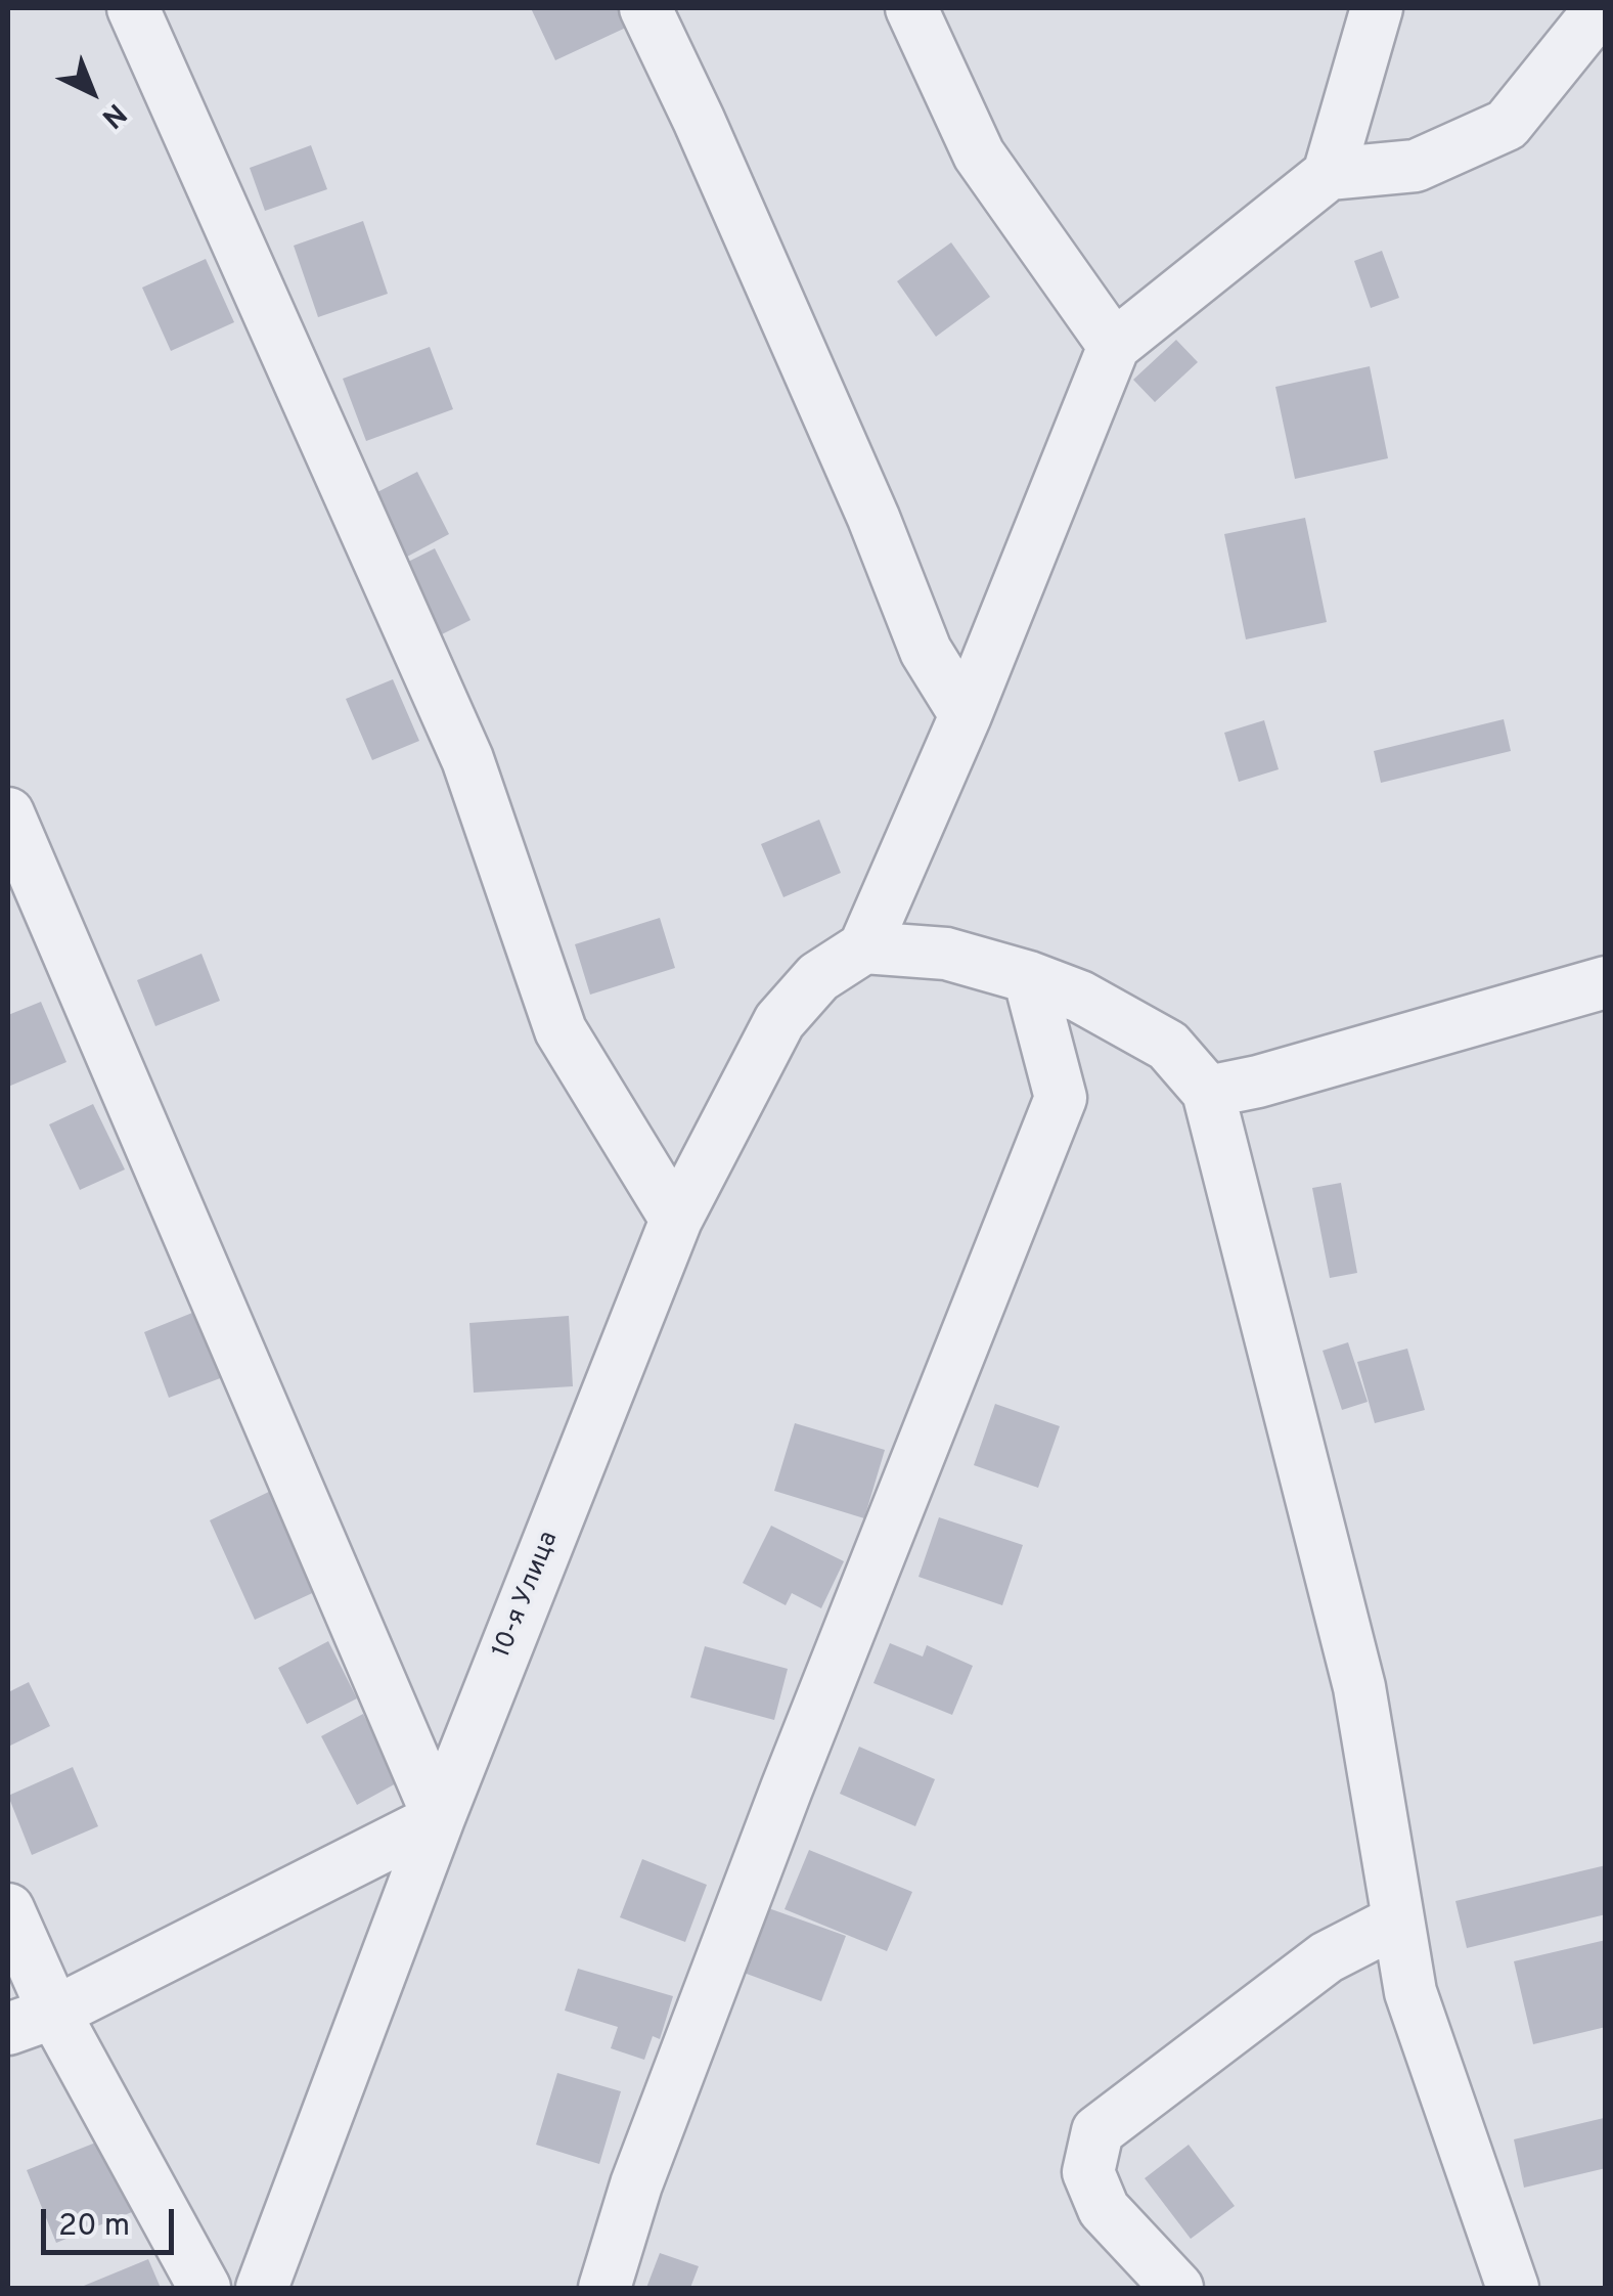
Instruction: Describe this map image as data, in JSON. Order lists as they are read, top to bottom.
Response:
{
  "streets": {
    "street": ["10-я Улица"]
  },
  "scale_bar": "20 m",
  "north": "bottom right"
}
